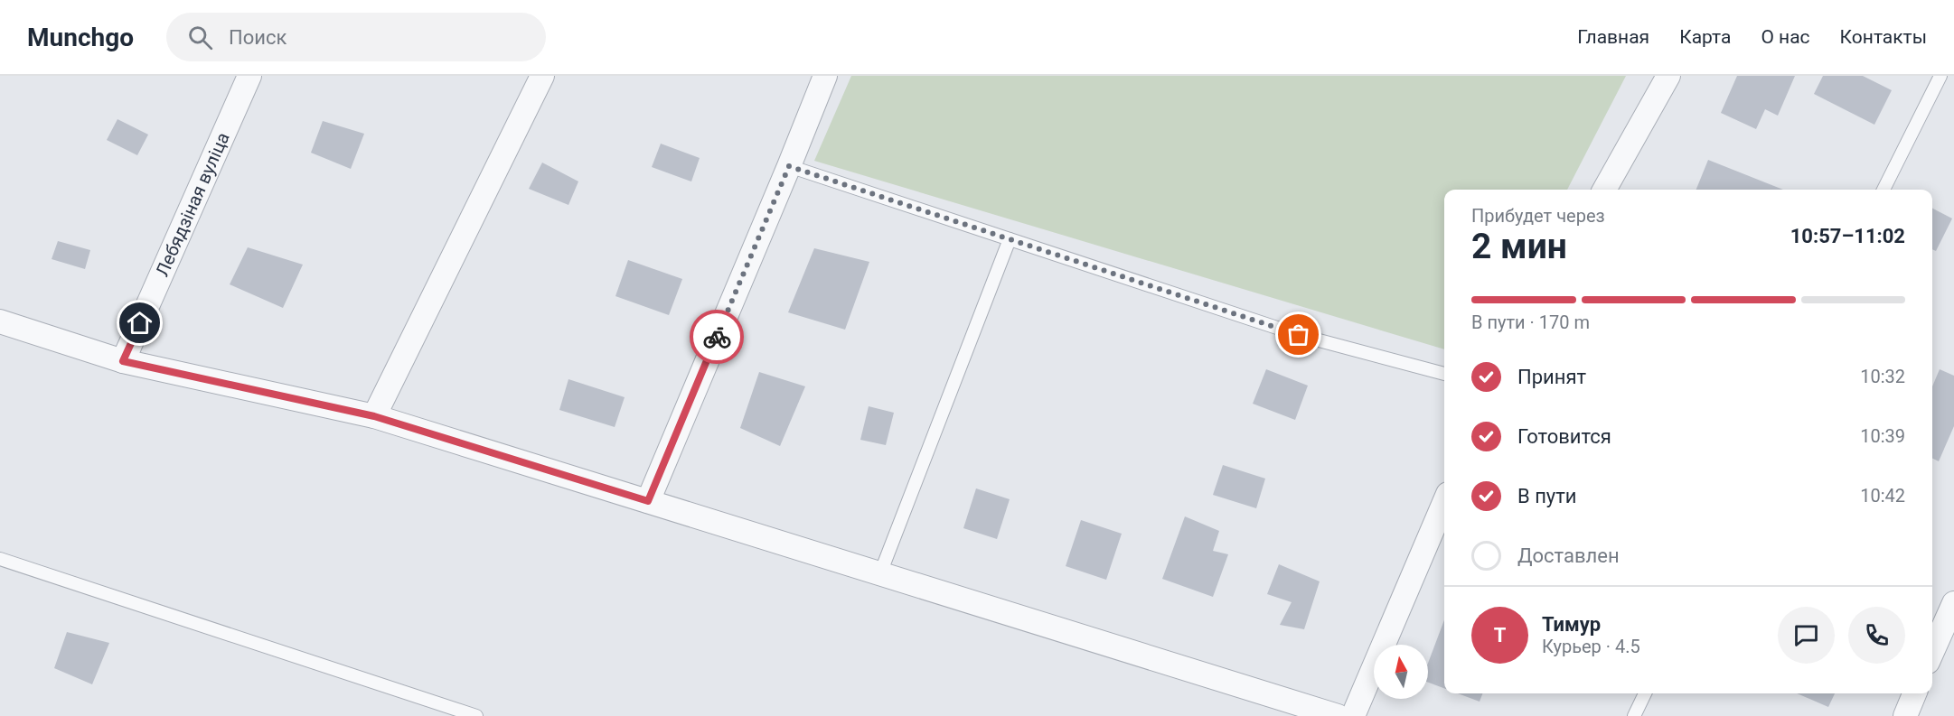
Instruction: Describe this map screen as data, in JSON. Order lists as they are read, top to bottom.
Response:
{
  "streets": {
    "street": ["Лебядзіная вуліца"]
  },
  "north": "top",
  "page": {
    "header": "Munchgo",
    "search": "Поиск",
    "nav": [
      "Главная",
      "Карта",
      "О нас",
      "Контакты"
    ],
    "heading": ["2 мин", "Прибудет через", "10:57–11:02"],
    "panel": ["Тимур", "Курьер · 4.5"],
    "bar": "В пути · 170 m",
    "list": [
      ["Принят", "10:32"],
      ["Готовится", "10:39"],
      ["В пути", "10:42"],
      "Доставлен"
    ],
    "round": "Т"
  }
}
